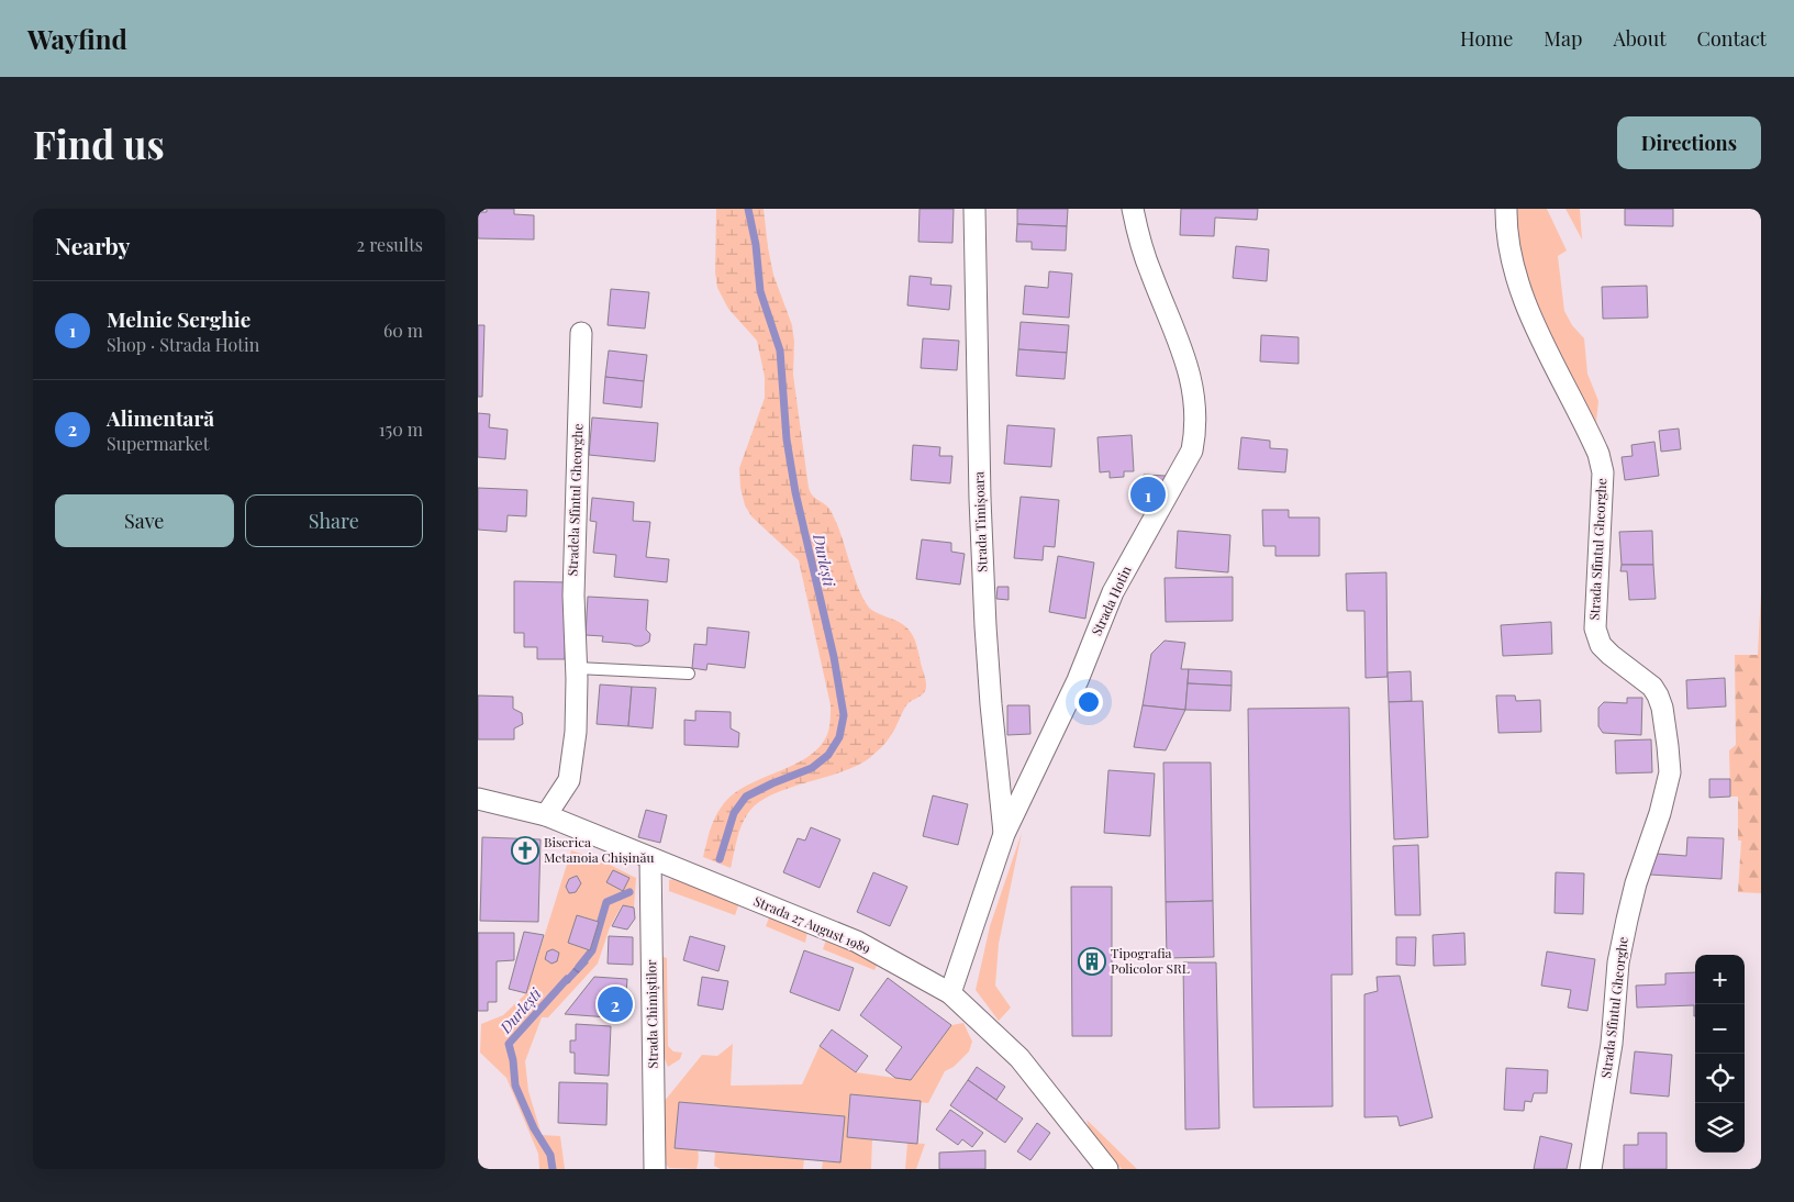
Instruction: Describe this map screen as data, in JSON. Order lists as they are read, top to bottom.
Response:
{
  "streets": {
    "street": [
      "Stradela Sfîntul Gheorghe",
      "Strada Timișoara",
      "Strada Sfîntul Gheorghe",
      "Strada Hotin",
      "Strada 27 August 1989",
      "Strada Chimiștilor"
    ]
  },
  "crossings": [
    ["Stradela Sfîntul Gheorghe", "Strada 27 August 1989"],
    ["Strada Timișoara", "Strada Hotin"],
    ["Strada Hotin", "Strada 27 August 1989"],
    ["Strada 27 August 1989", "Strada Chimiștilor"]
  ],
  "water": ["Durlești"],
  "places": {
    "church": ["Biserica Metanoia Chișinău"],
    "building": ["Tipografia Policolor SRL"]
  },
  "page": {
    "header": "Wayfind",
    "nav": [
      "Home",
      "Map",
      "About",
      "Contact"
    ],
    "buttons": [
      "Directions",
      ["Save", "Share"]
    ],
    "title": "Find us",
    "heading": ["Nearby", "2 results"],
    "list": [
      {
        "mark": "1",
        "name": "Melnic Serghie",
        "note": "Shop · Strada Hotin",
        "value": "60 m"
      },
      {
        "mark": "2",
        "name": "Alimentară",
        "note": "Supermarket",
        "value": "150 m"
      }
    ],
    "pins": ["1", "2"],
    "map_buttons": ["+", "−"]
  }
}
